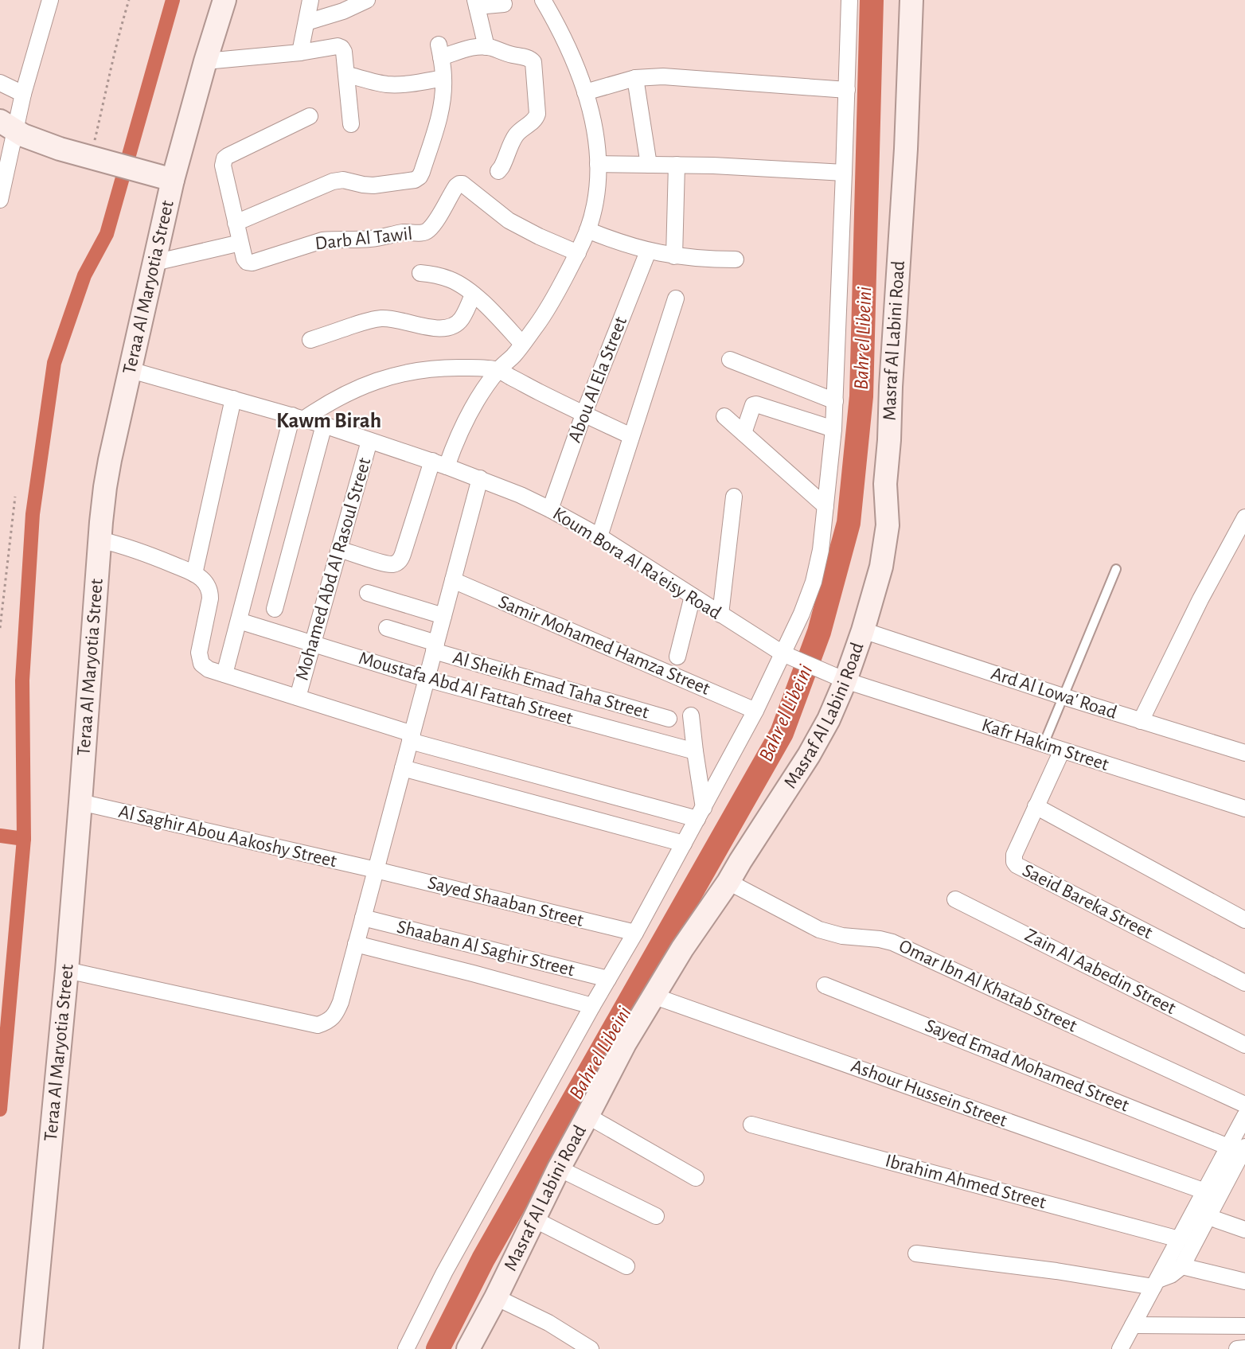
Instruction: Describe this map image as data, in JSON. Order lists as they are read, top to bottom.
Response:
{
  "streets": {
    "street": [
      "Darb Al Tawil",
      "Teraa Al Maryotia Street",
      "Masraf Al Labini Road",
      "Abou Al Ela Street",
      "Koum Bora Al Ra'eisy Road",
      "Mohamed Abd Al Rasoul Street",
      "Samir Mohamed Hamza Street",
      "Al Sheikh Emad Taha Street",
      "Moustafa Abd Al Fattah Street",
      "Ard Al Lowa' Road",
      "Kafr Hakim Street",
      "Al Saghir Abou Aakoshy Street",
      "Sayed Shaaban Street",
      "Saeid Bareka Street",
      "Shaaban Al Saghir Street",
      "Zain Al Aabedin Street",
      "Omar Ibn Al Khatab Street",
      "Sayed Emad Mohamed Street",
      "Ashour Hussein Street",
      "Ibrahim Ahmed Street"
    ]
  },
  "crossings": [
    ["Teraa Al Maryotia Street", "Koum Bora Al Ra'eisy Road"],
    ["Teraa Al Maryotia Street", "Al Saghir Abou Aakoshy Street"],
    ["Masraf Al Labini Road", "Koum Bora Al Ra'eisy Road"],
    ["Masraf Al Labini Road", "Ard Al Lowa' Road"],
    ["Masraf Al Labini Road", "Kafr Hakim Street"],
    ["Masraf Al Labini Road", "Omar Ibn Al Khatab Street"],
    ["Masraf Al Labini Road", "Ashour Hussein Street"],
    ["Abou Al Ela Street", "Koum Bora Al Ra'eisy Road"],
    ["Koum Bora Al Ra'eisy Road", "Mohamed Abd Al Rasoul Street"],
    ["Koum Bora Al Ra'eisy Road", "Kafr Hakim Street"],
    ["Mohamed Abd Al Rasoul Street", "Moustafa Abd Al Fattah Street"],
    ["Kafr Hakim Street", "Saeid Bareka Street"],
    ["Al Saghir Abou Aakoshy Street", "Sayed Shaaban Street"]
  ],
  "districts": ["Kawm Birah"],
  "water": ["Bahr el Libeini"]
}
